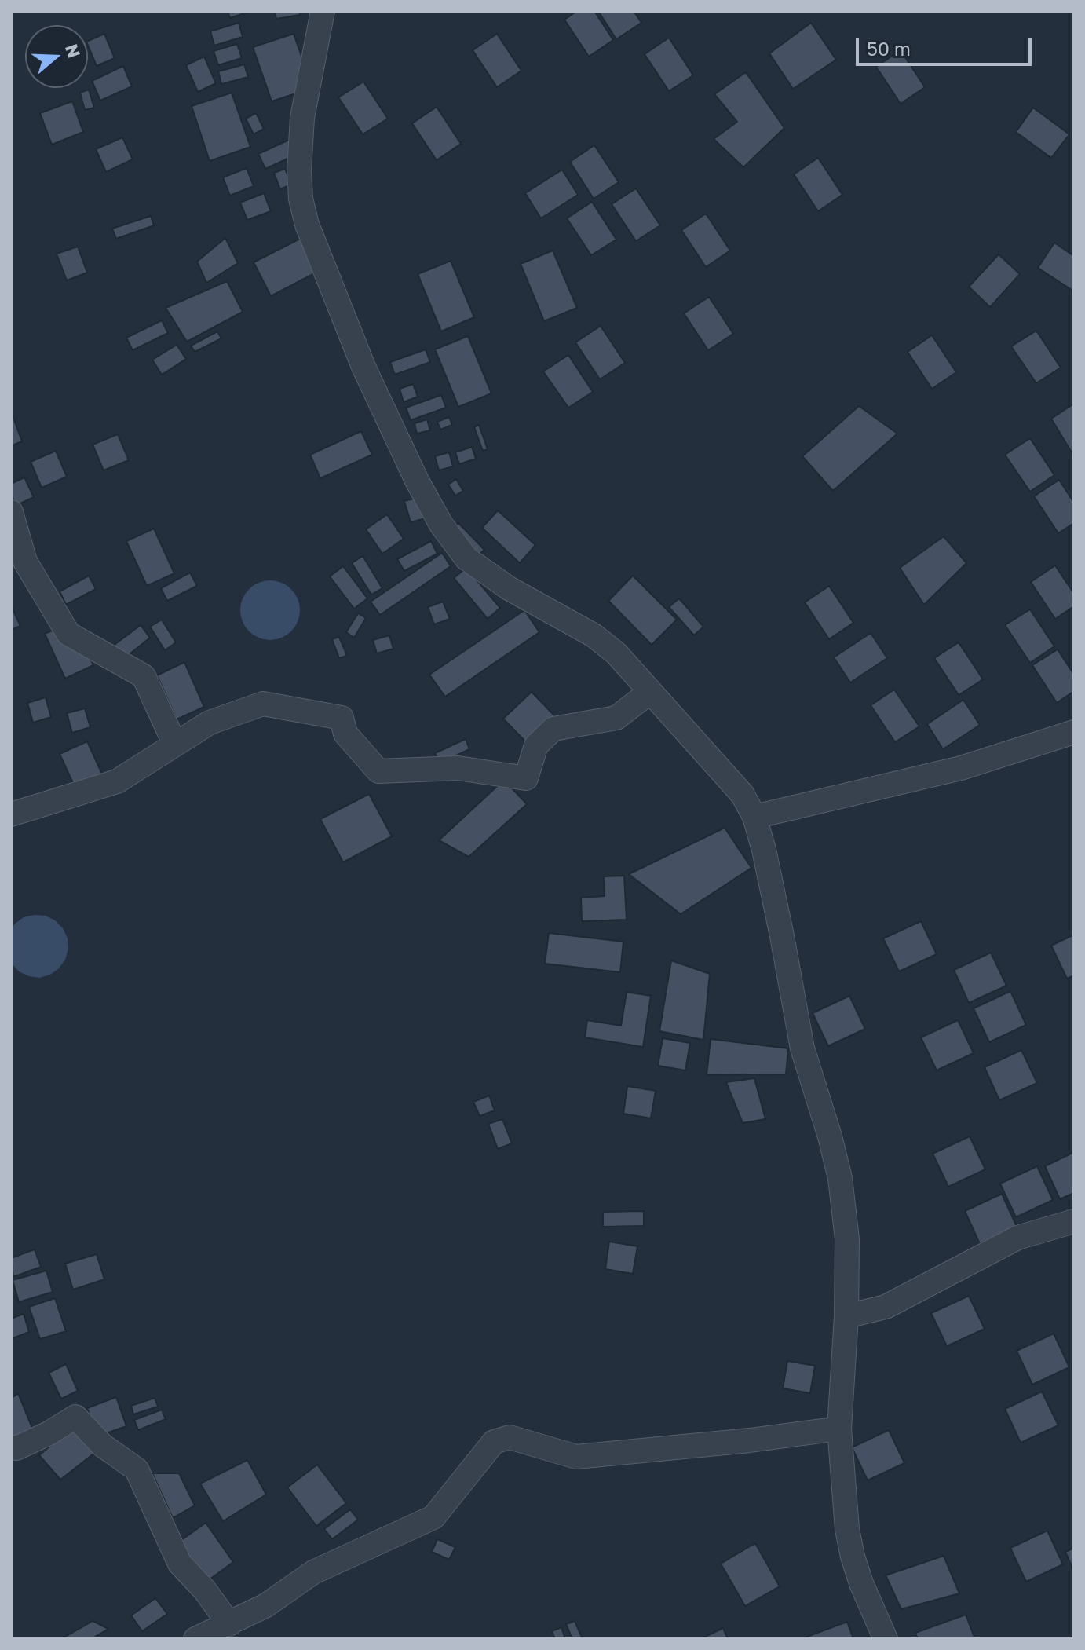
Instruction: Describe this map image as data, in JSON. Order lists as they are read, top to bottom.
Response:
{
  "scale_bar": "50 m",
  "north": "right"
}
